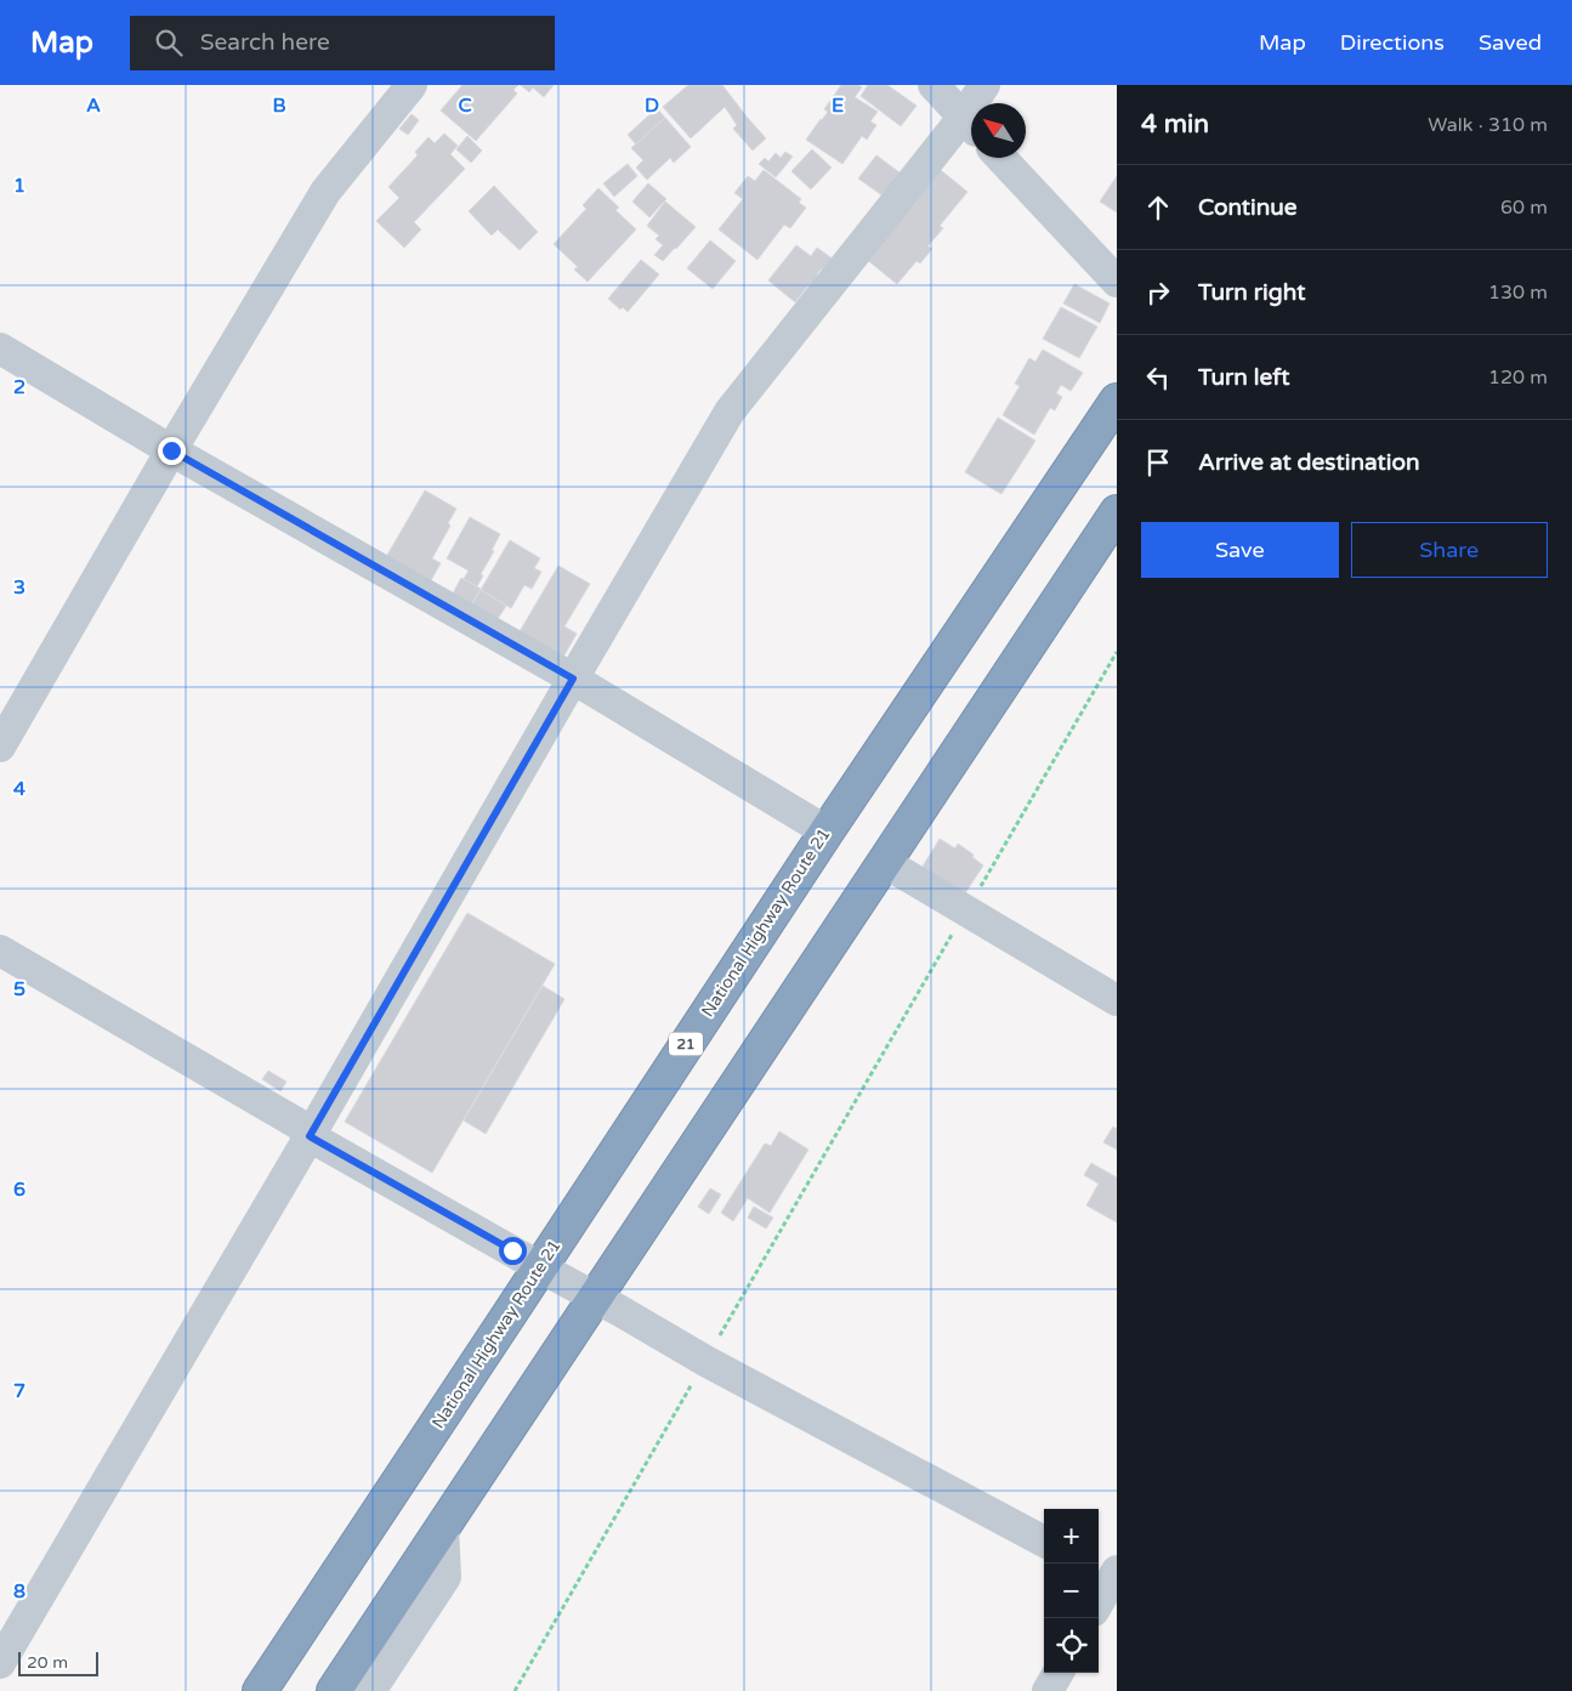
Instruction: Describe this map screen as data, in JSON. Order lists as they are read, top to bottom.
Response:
{
  "streets": {
    "highway": ["National Highway Route 21", "21"]
  },
  "scale_bar": "20 m",
  "north": "top left",
  "page": {
    "header": "Map",
    "search": "Search here",
    "nav": ["Map", "Directions", "Saved"],
    "heading": ["4 min", "Walk · 310 m"],
    "list": [
      ["Continue", "60 m"],
      ["Turn right", "130 m"],
      ["Turn left", "120 m"],
      "Arrive at destination"
    ],
    "buttons": ["Save", "Share"],
    "map_buttons": ["+", "−"],
    "scale": "20 m"
  },
  "grid": {
    "columns": [
      "A",
      "B",
      "C",
      "D",
      "E"
    ],
    "rows": [
      "1",
      "2",
      "3",
      "4",
      "5",
      "6",
      "7",
      "8"
    ]
  }
}
